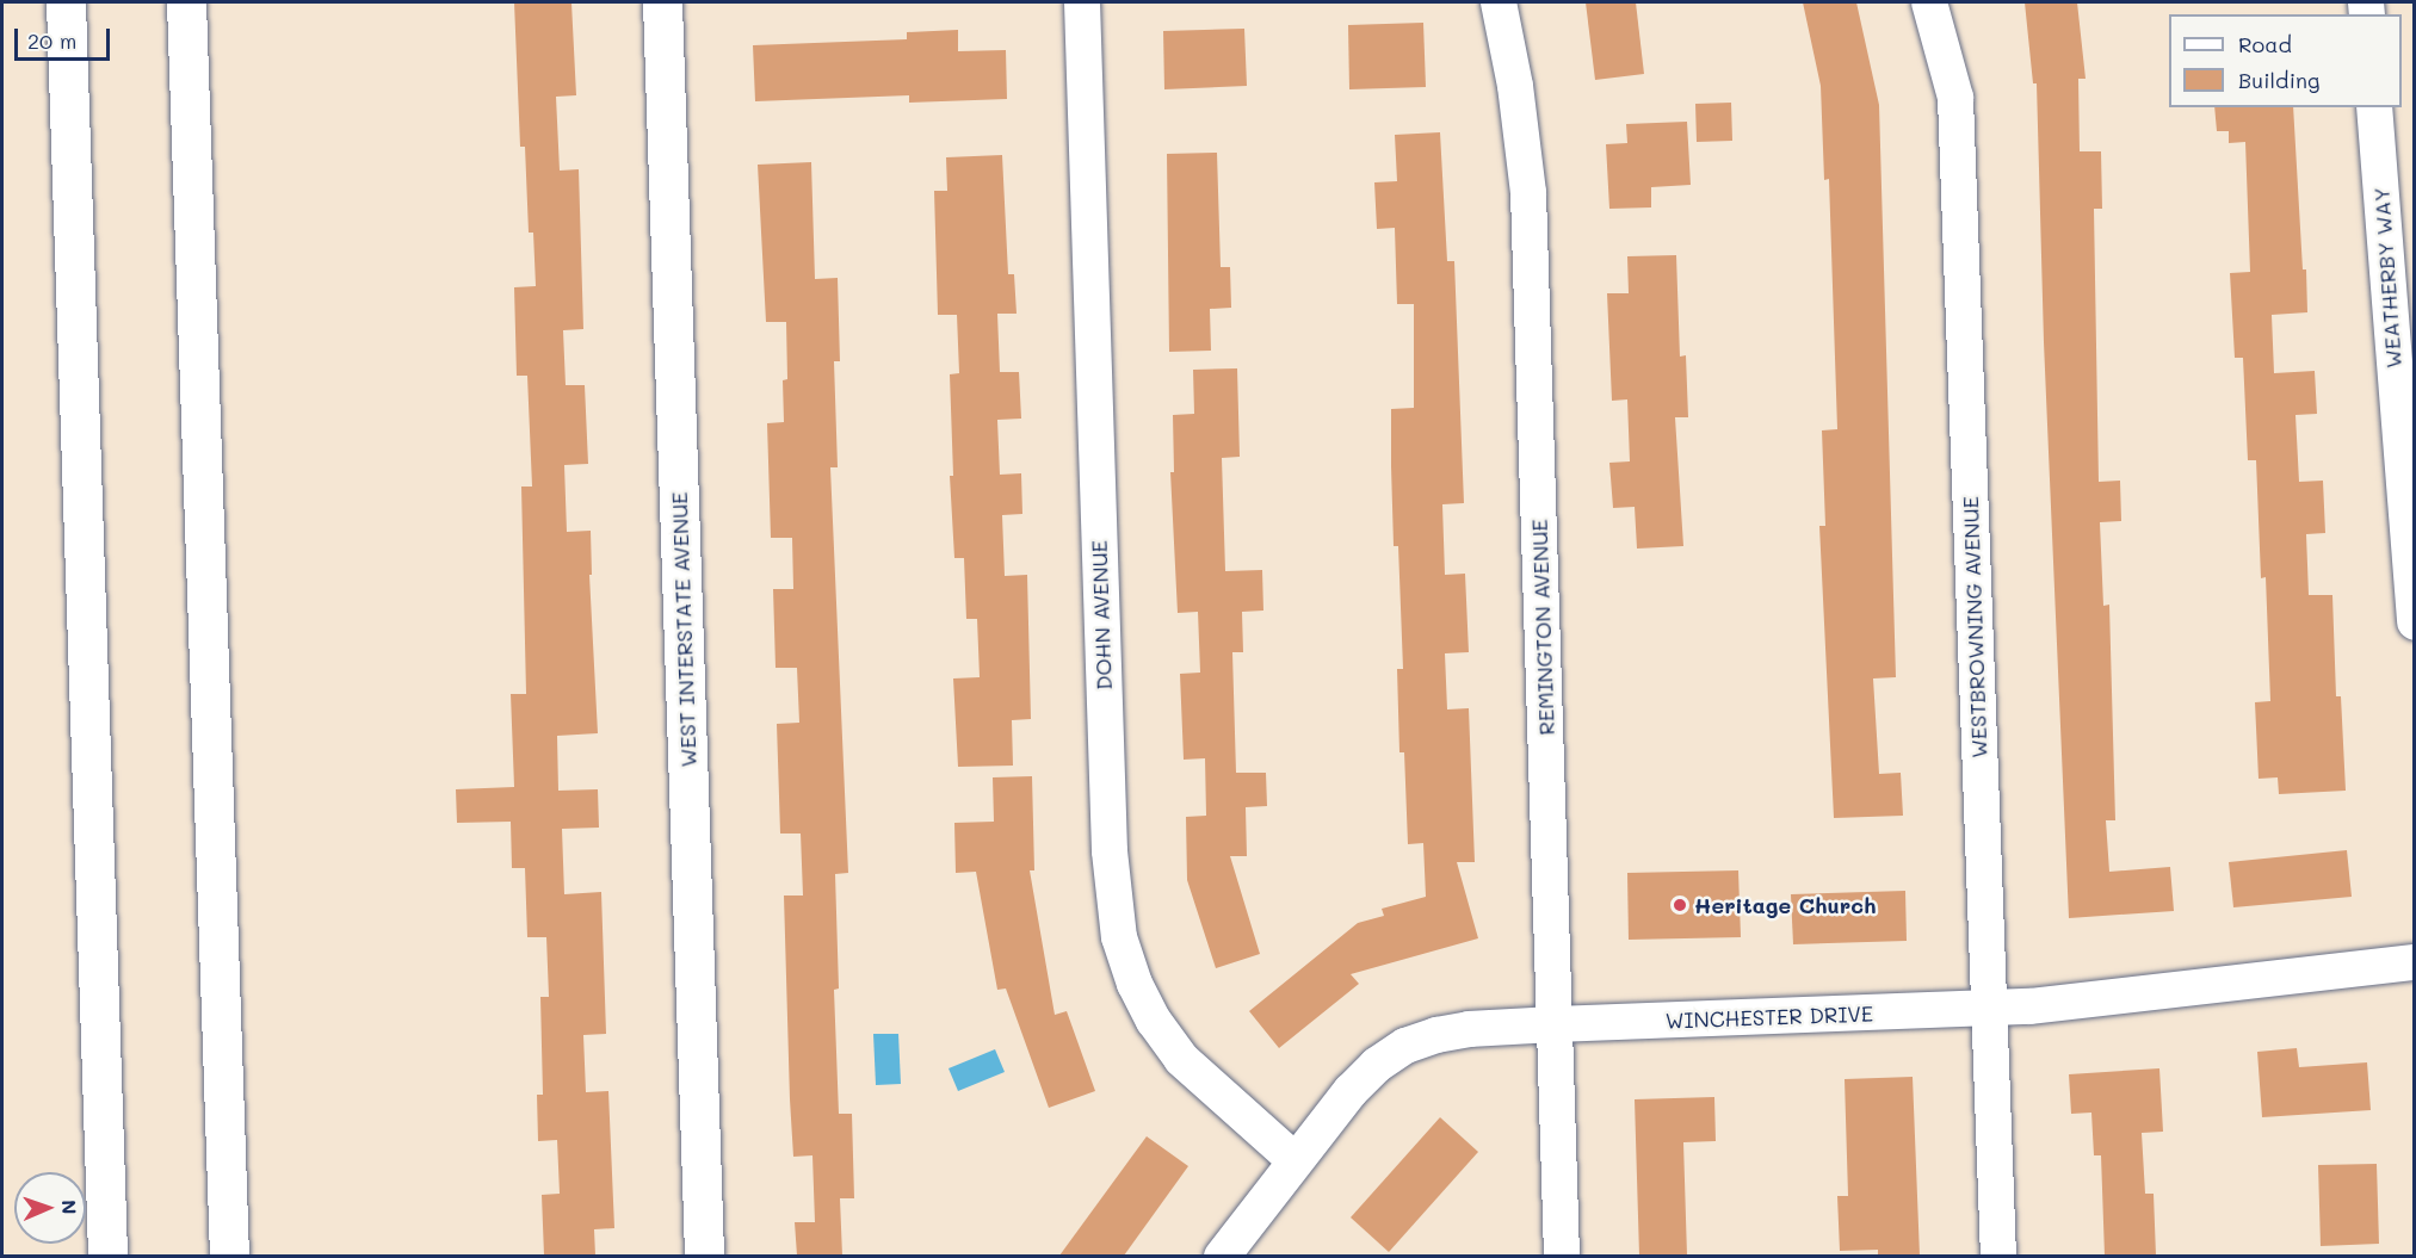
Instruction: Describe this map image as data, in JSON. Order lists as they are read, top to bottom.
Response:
{
  "streets": {
    "main road": ["WEST INTERSTATE AVENUE"],
    "street": [
      "WEATHERBY WAY",
      "DOHN AVENUE",
      "REMINGTON AVENUE",
      "WESTBROWNING AVENUE",
      "WINCHESTER DRIVE"
    ]
  },
  "crossings": [
    ["DOHN AVENUE", "WINCHESTER DRIVE"],
    ["REMINGTON AVENUE", "WINCHESTER DRIVE"],
    ["WESTBROWNING AVENUE", "WINCHESTER DRIVE"]
  ],
  "places": ["Heritage Church"],
  "legend": ["Road", "Building"],
  "scale_bar": "20 m",
  "north": "right"
}
